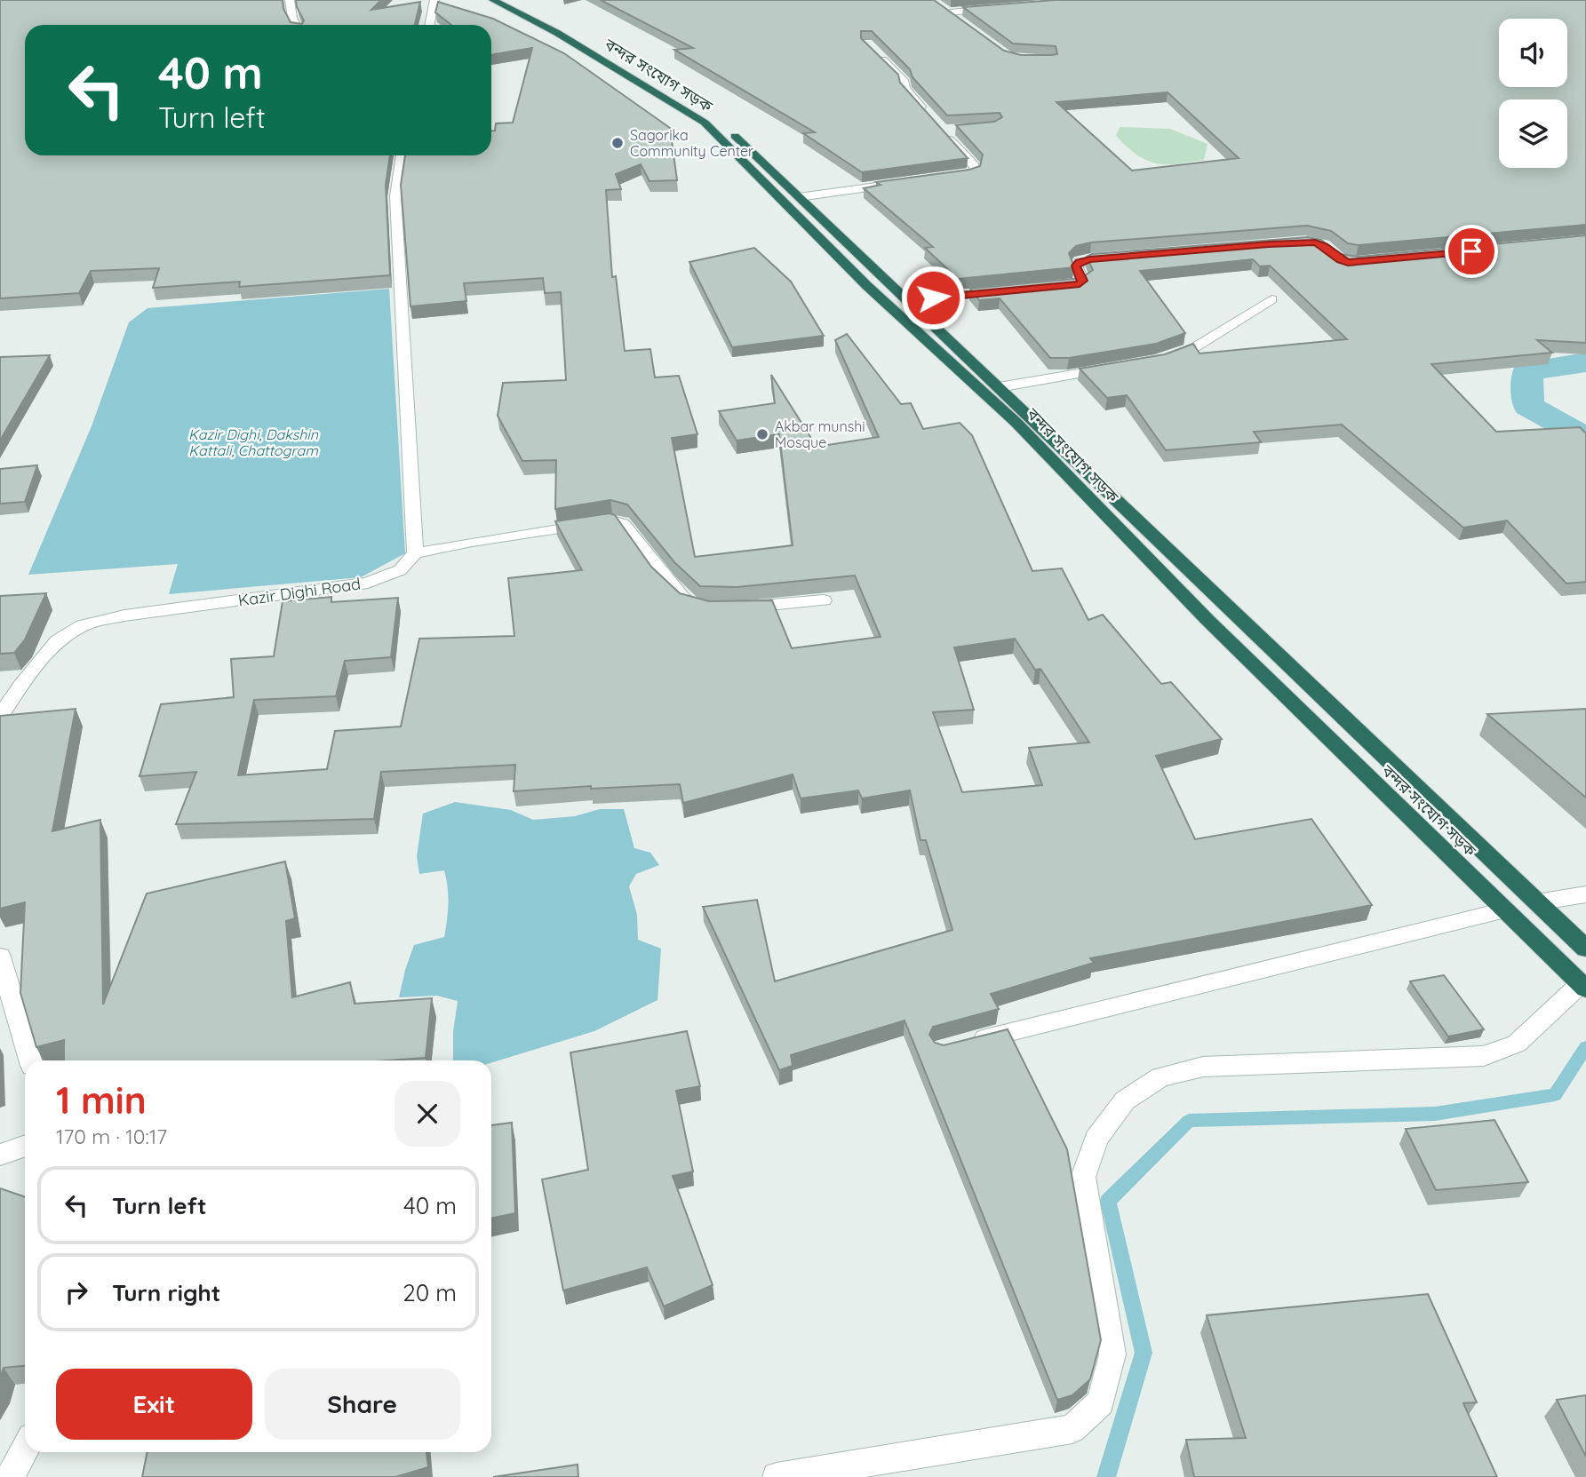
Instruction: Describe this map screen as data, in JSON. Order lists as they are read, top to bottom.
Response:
{
  "streets": {
    "highway": ["বন্দর সংযোগ সড়ক"],
    "street": ["Kazir Dighi Road"]
  },
  "water": ["Kazir Dighi, Dakshin Kattali, Chattogram"],
  "places": ["Sagorika Community Center", "Akbar munshi Mosque"],
  "page": {
    "turn": ["40 m", "Turn left"],
    "heading": ["1 min", "170 m · 10:17"],
    "list": [
      {
        "name": "Turn left",
        "value": "40 m"
      },
      {
        "name": "Turn right",
        "value": "20 m"
      }
    ],
    "buttons": ["Exit", "Share"]
  }
}
